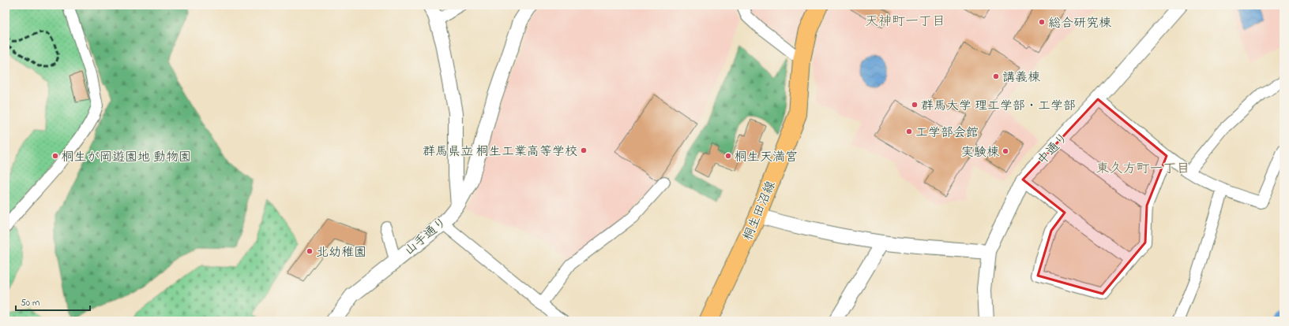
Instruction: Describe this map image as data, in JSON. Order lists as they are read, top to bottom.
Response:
{
  "streets": {
    "main road": ["桐生田沼線"],
    "street": ["中通り", "山手通り"]
  },
  "districts": ["天神町一丁目", "東久方町一丁目"],
  "places": [
    "総合研究棟",
    "講義棟",
    "群馬大学 理工学部・工学部",
    "工学部会館",
    "群馬県立 桐生工業高等学校",
    "実験棟",
    "桐生が岡遊園地 動物園",
    "桐生天満宮",
    "北幼稚園"
  ],
  "scale_bar": "50 m"
}
